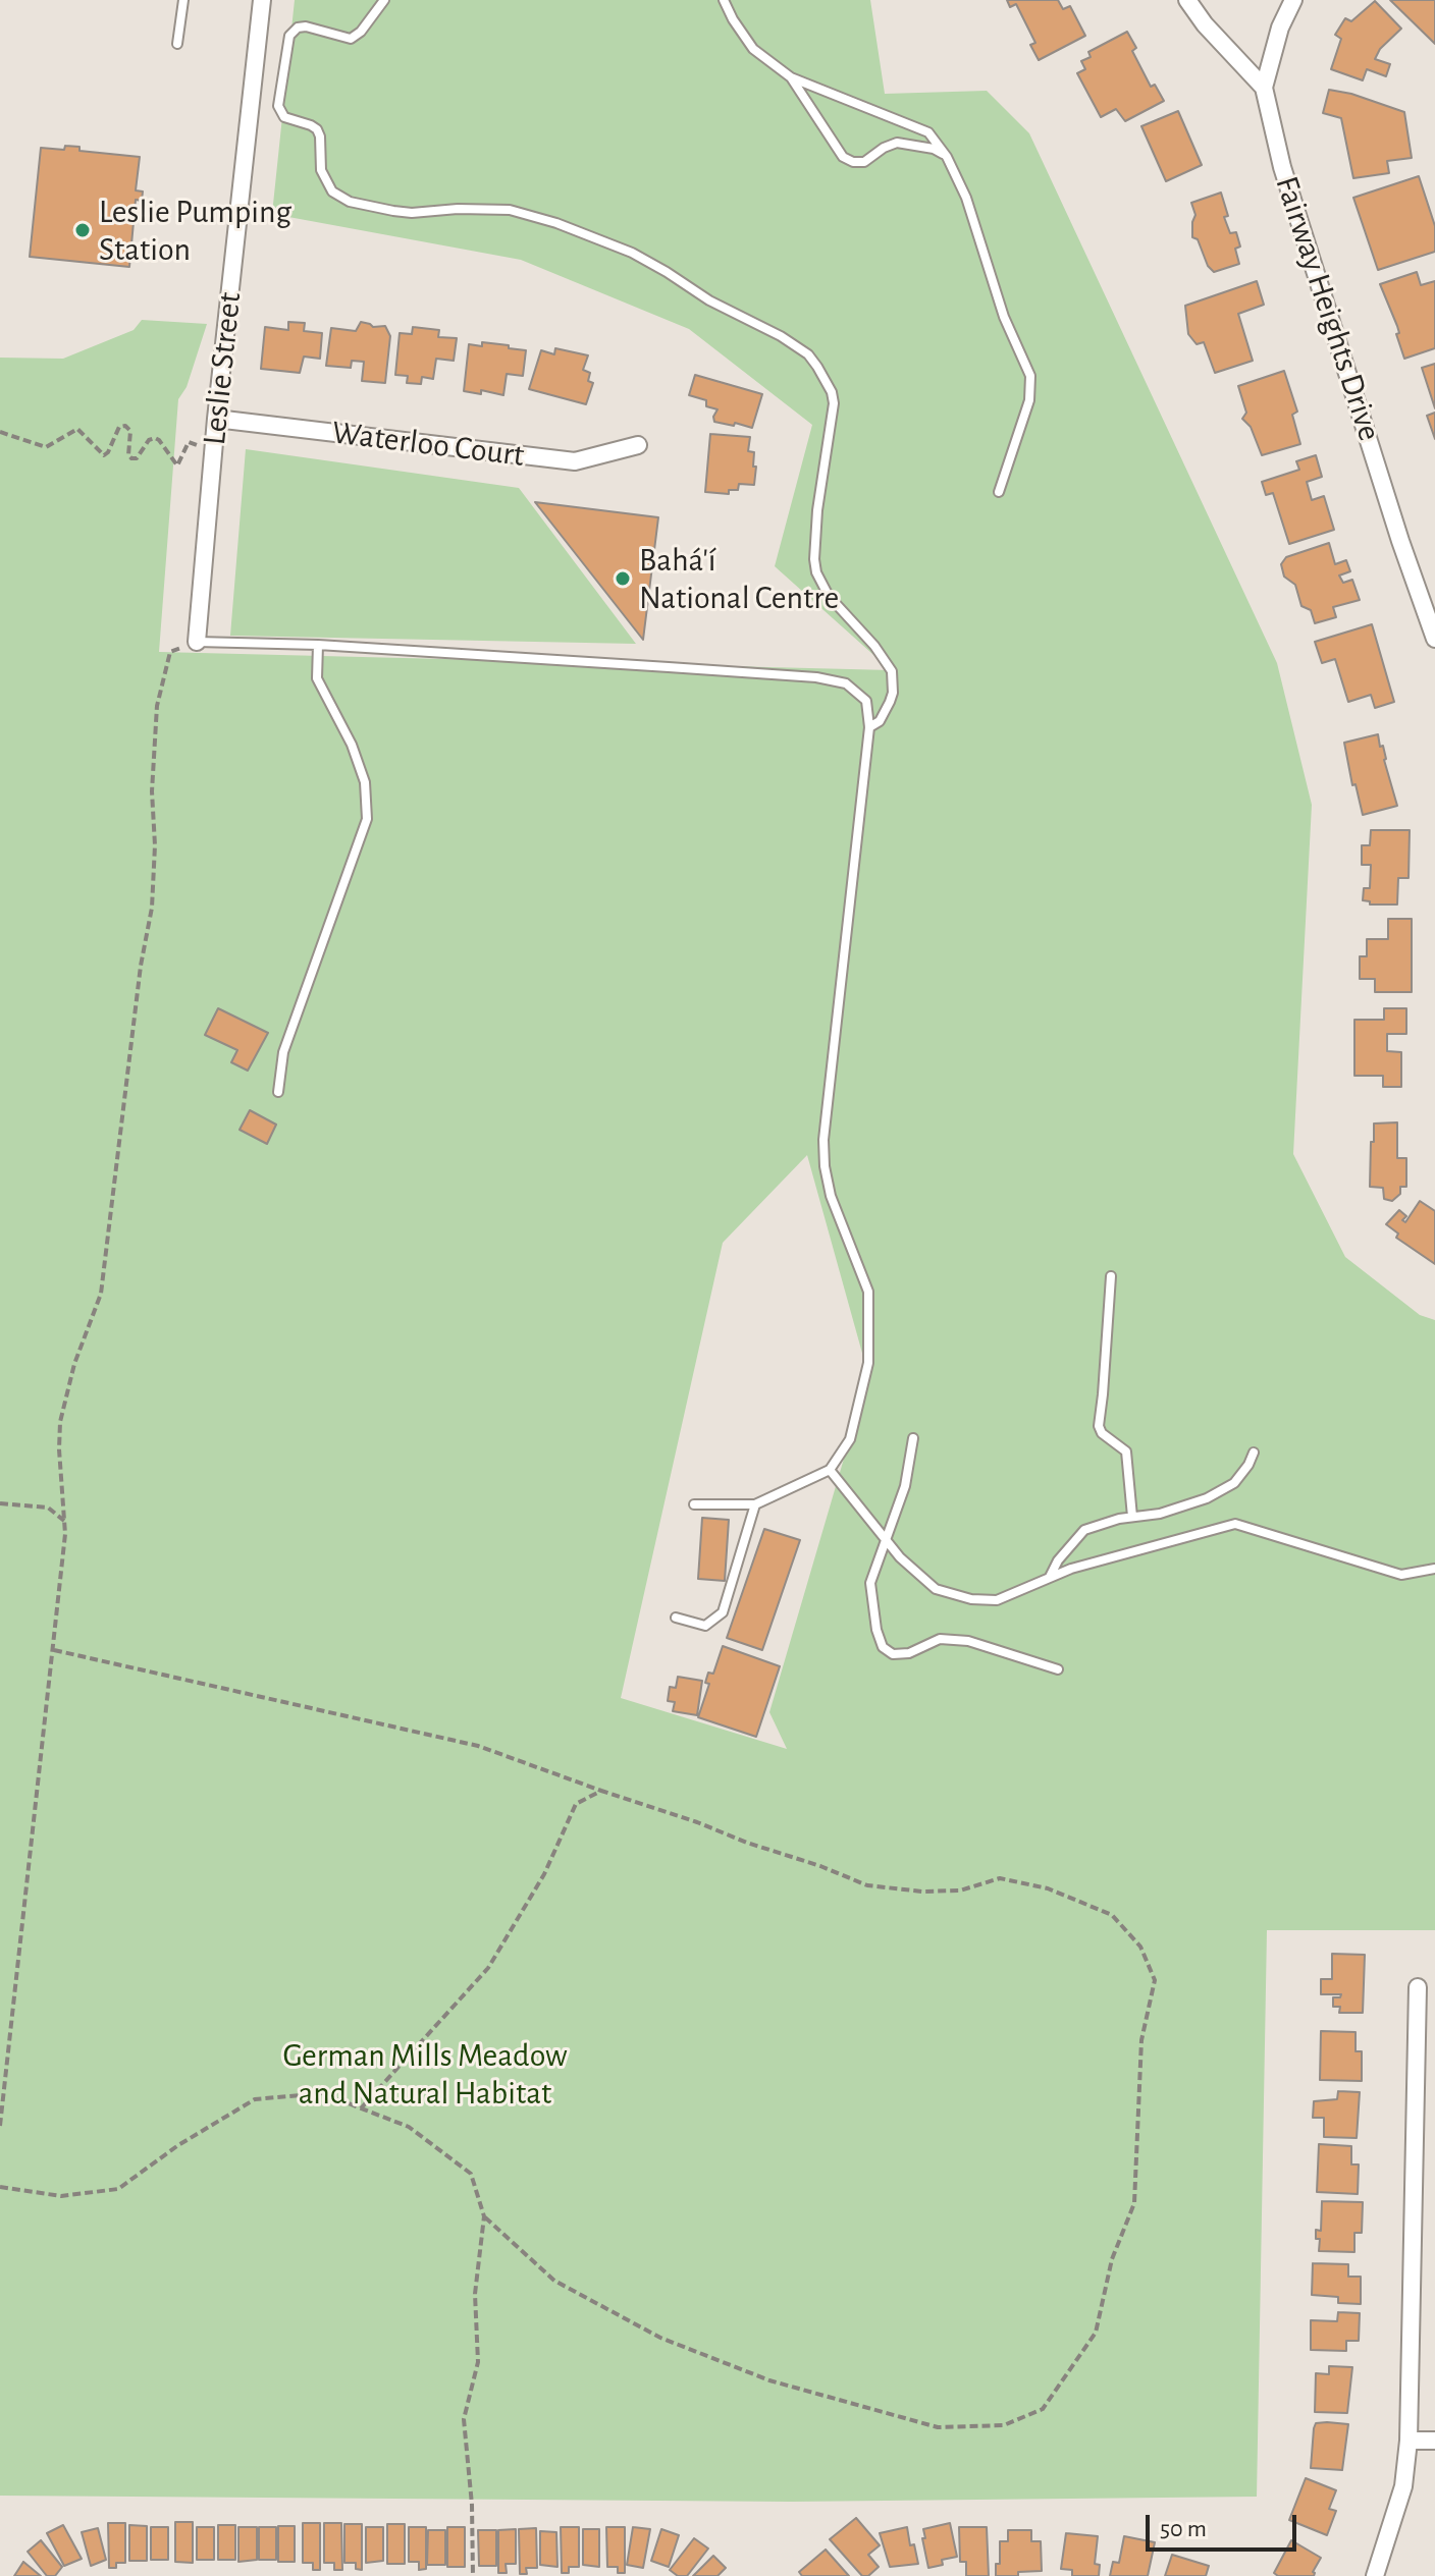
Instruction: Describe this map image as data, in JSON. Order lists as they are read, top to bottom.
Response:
{
  "streets": {
    "street": ["Fairway Heights Drive", "Leslie Street", "Waterloo Court"]
  },
  "crossings": [
    ["Leslie Street", "Waterloo Court"]
  ],
  "parks": ["German Mills Meadow and Natural Habitat"],
  "places": ["Leslie Pumping Station", "Bahá'í National Centre"],
  "scale_bar": "50 m"
}
